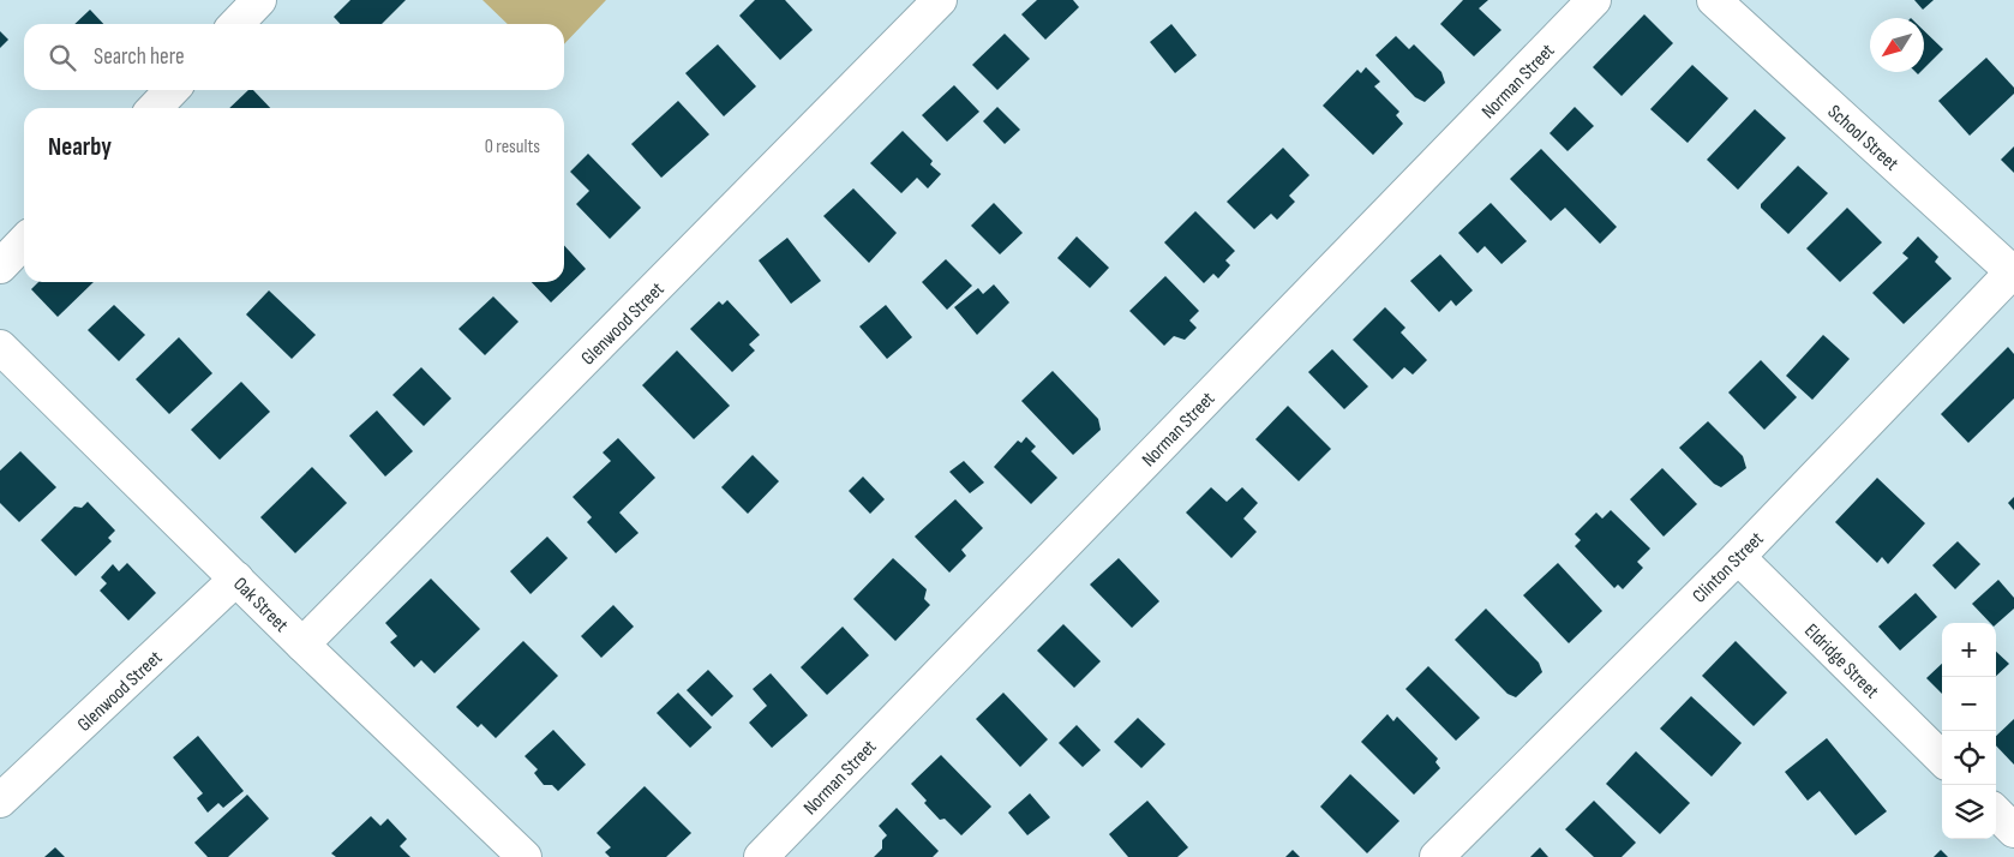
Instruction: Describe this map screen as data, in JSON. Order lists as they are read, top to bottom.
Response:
{
  "streets": {
    "street": [
      "Norman Street",
      "School Street",
      "Glenwood Street",
      "Clinton Street",
      "Oak Street",
      "Eldridge Street"
    ]
  },
  "crossings": [
    ["School Street", "Clinton Street"],
    ["Glenwood Street", "Oak Street"],
    ["Clinton Street", "Eldridge Street"]
  ],
  "north": "bottom left",
  "page": {
    "search": "Search here",
    "heading": ["Nearby", "0 results"],
    "map_buttons": ["+", "−"]
  }
}
